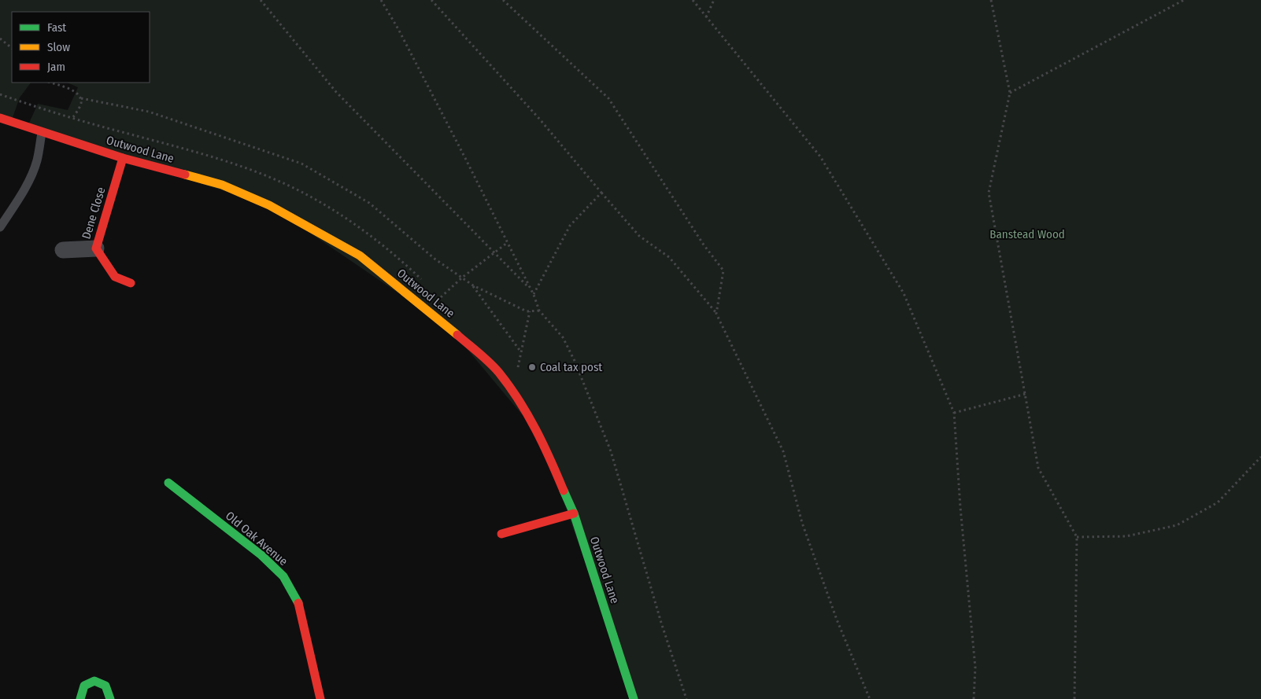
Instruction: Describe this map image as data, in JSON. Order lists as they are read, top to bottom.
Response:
{
  "streets": {
    "main road": ["Outwood Lane", "Dene Close", "Old Oak Avenue"]
  },
  "crossings": [
    ["Outwood Lane", "Dene Close"]
  ],
  "parks": ["Banstead Wood"],
  "places": ["Coal tax post"],
  "legend": ["Fast", "Slow", "Jam"]
}
